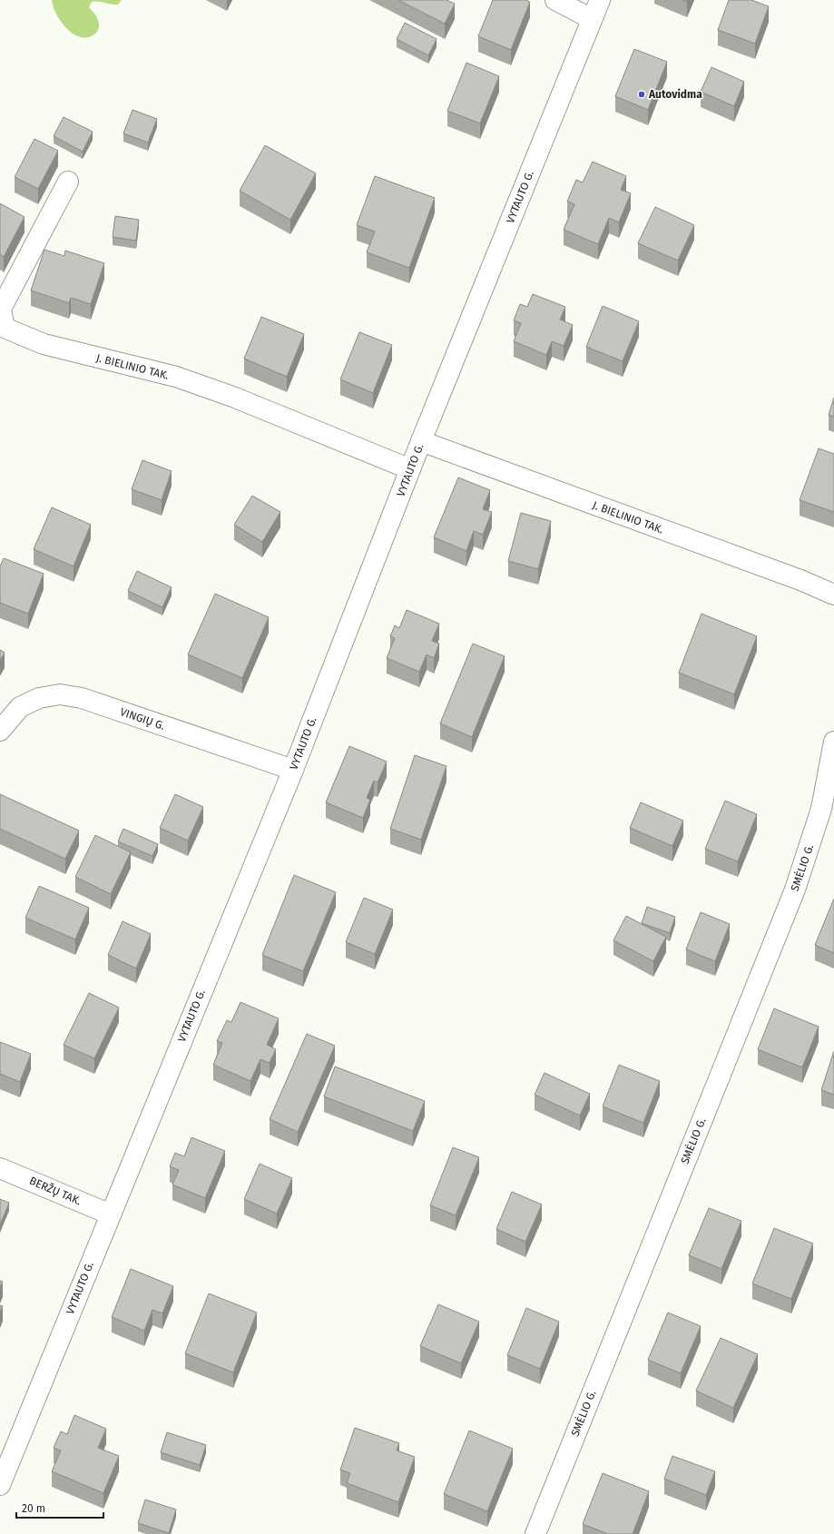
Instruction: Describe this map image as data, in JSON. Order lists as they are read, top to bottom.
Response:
{
  "streets": {
    "street": [
      "VYTAUTO G.",
      "J. BIELINIO TAK.",
      "VINGIŲ G.",
      "SMĖLIO G.",
      "BERŽŲ TAK."
    ]
  },
  "crossings": [
    ["VYTAUTO G.", "J. BIELINIO TAK."],
    ["VYTAUTO G.", "VINGIŲ G."],
    ["VYTAUTO G.", "BERŽŲ TAK."]
  ],
  "places": ["Autovidma"],
  "scale_bar": "20 m"
}
